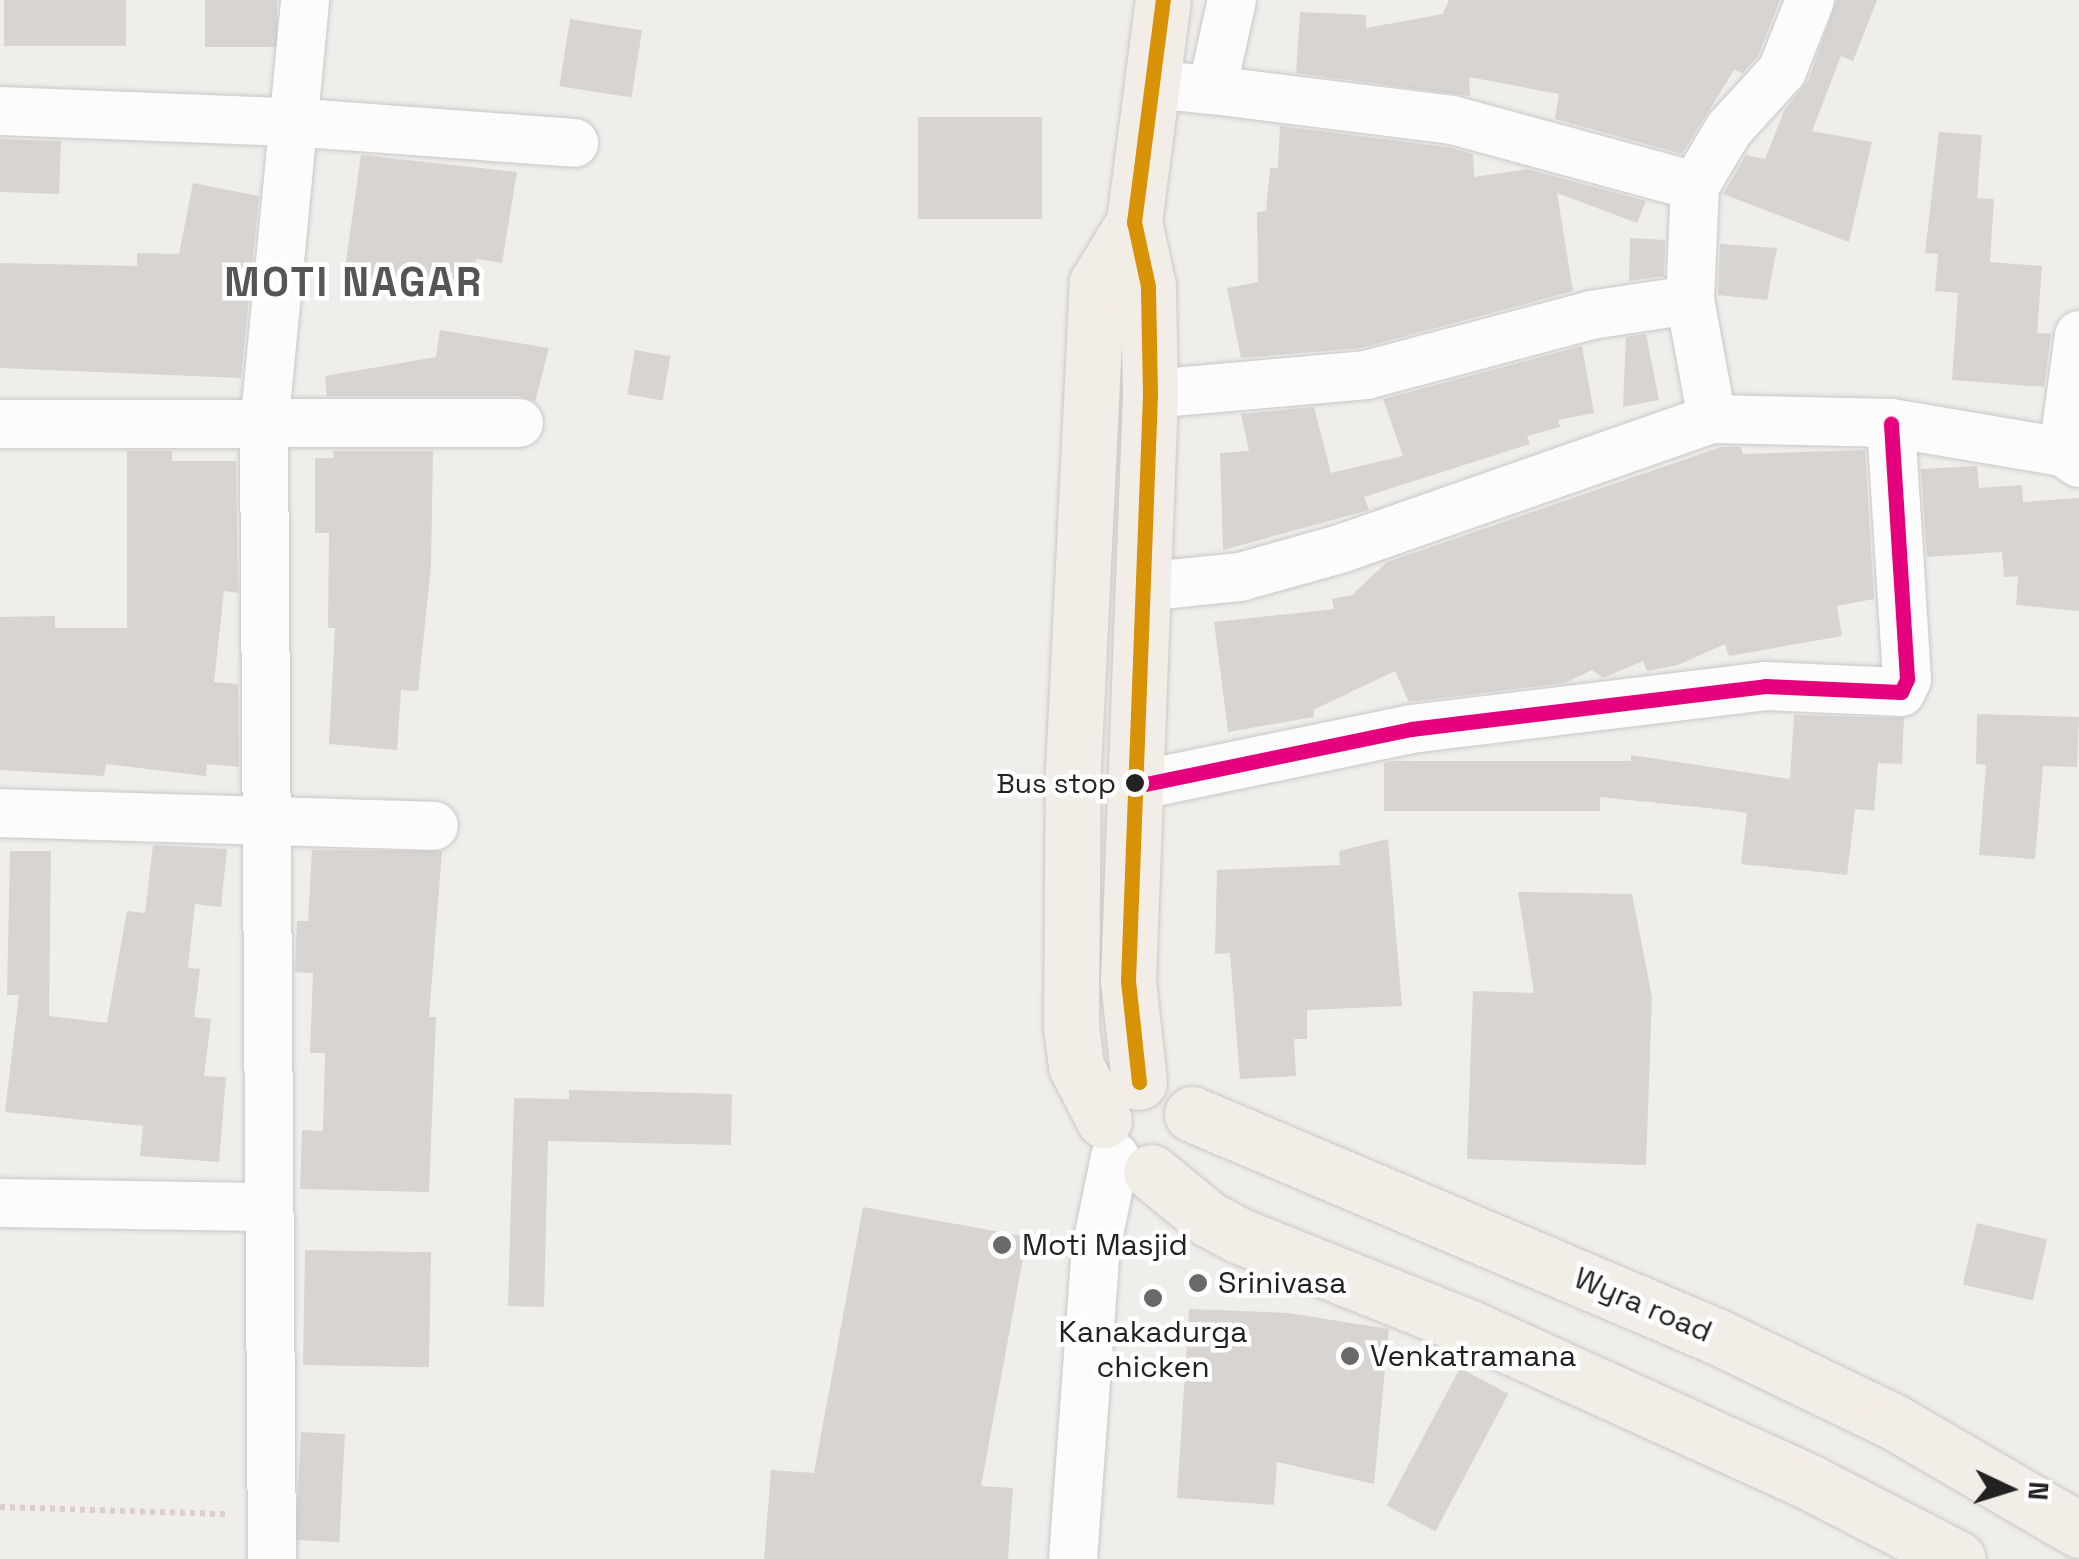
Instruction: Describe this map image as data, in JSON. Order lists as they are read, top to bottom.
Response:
{
  "streets": {
    "main road": ["Wyra road"]
  },
  "districts": ["MOTI NAGAR"],
  "places": [
    "Bus stop",
    "Moti Masjid",
    "Srinivasa",
    "Kanakadurga chicken",
    "Venkatramana"
  ],
  "north": "right"
}
